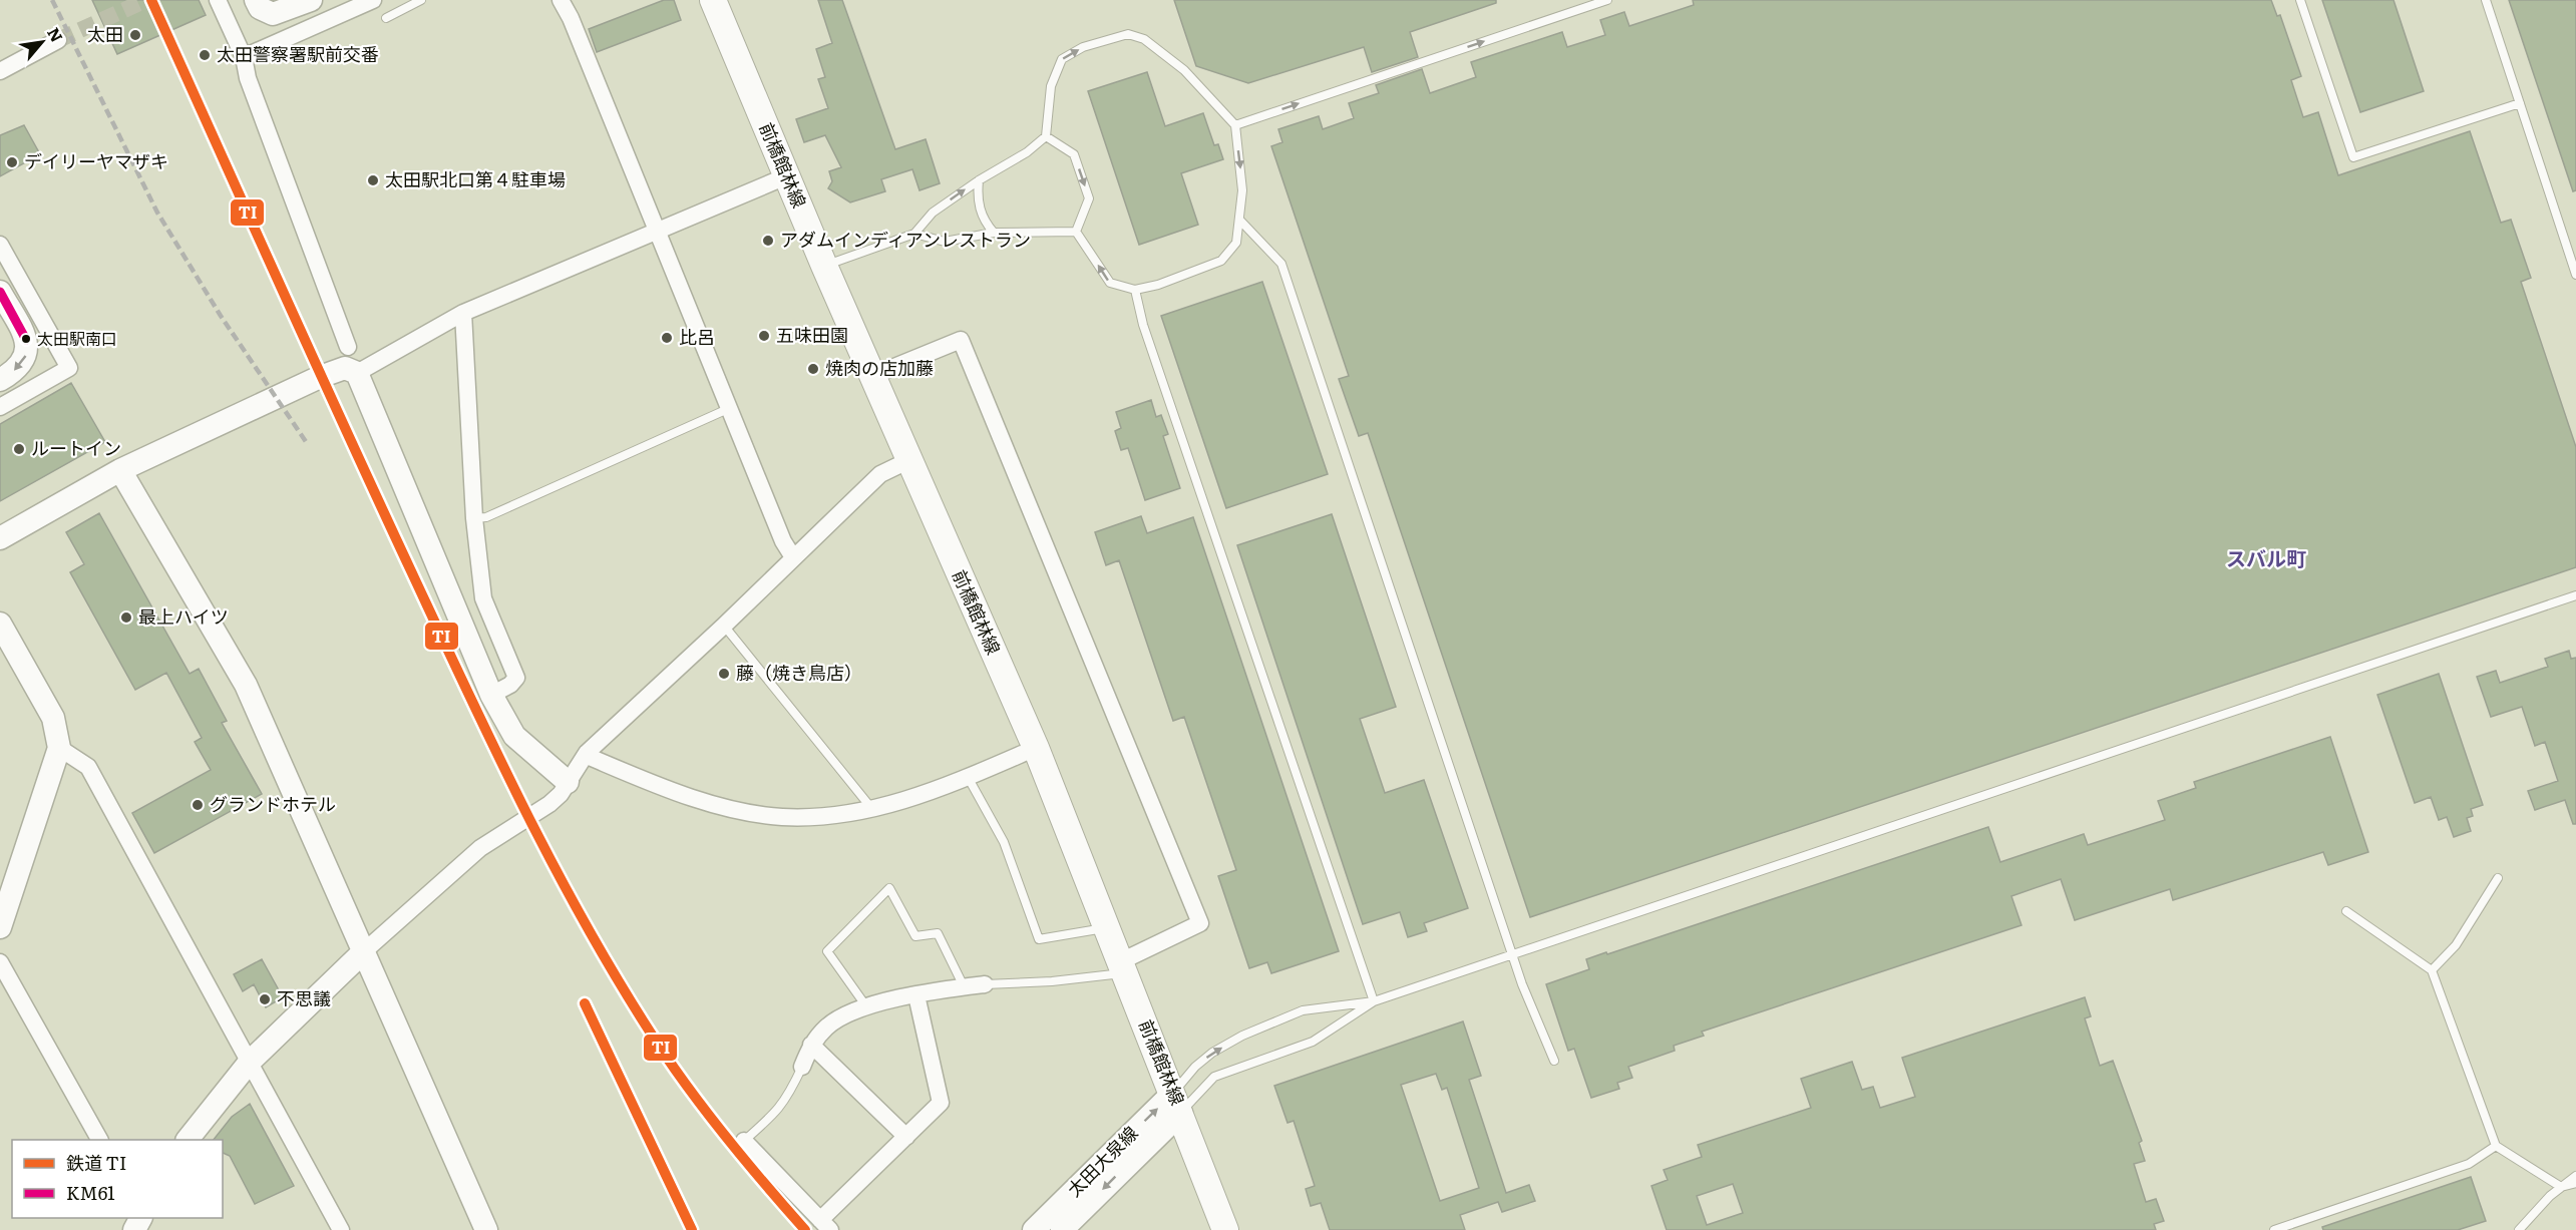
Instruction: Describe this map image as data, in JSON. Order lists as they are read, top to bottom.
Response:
{
  "streets": {
    "main road": ["前橋館林線"],
    "street": ["太田大泉線"]
  },
  "crossings": [
    ["前橋館林線", "太田大泉線"]
  ],
  "districts": ["スバル町"],
  "places": [
    "太田",
    "太田警察署駅前交番",
    "デイリーヤマザキ",
    "太田駅北口第４駐車場",
    "アダムインディアンレストラン",
    "五味田園",
    "比呂",
    "太田駅南口",
    "焼肉の店加藤",
    "ルートイン",
    "最上ハイツ",
    "藤（焼き鳥店）",
    "グランドホテル",
    "不思議"
  ],
  "lines": ["rail line TI", "transit line KM61"],
  "legend": ["鉄道 TI", "KM61"],
  "north": "top right"
}
